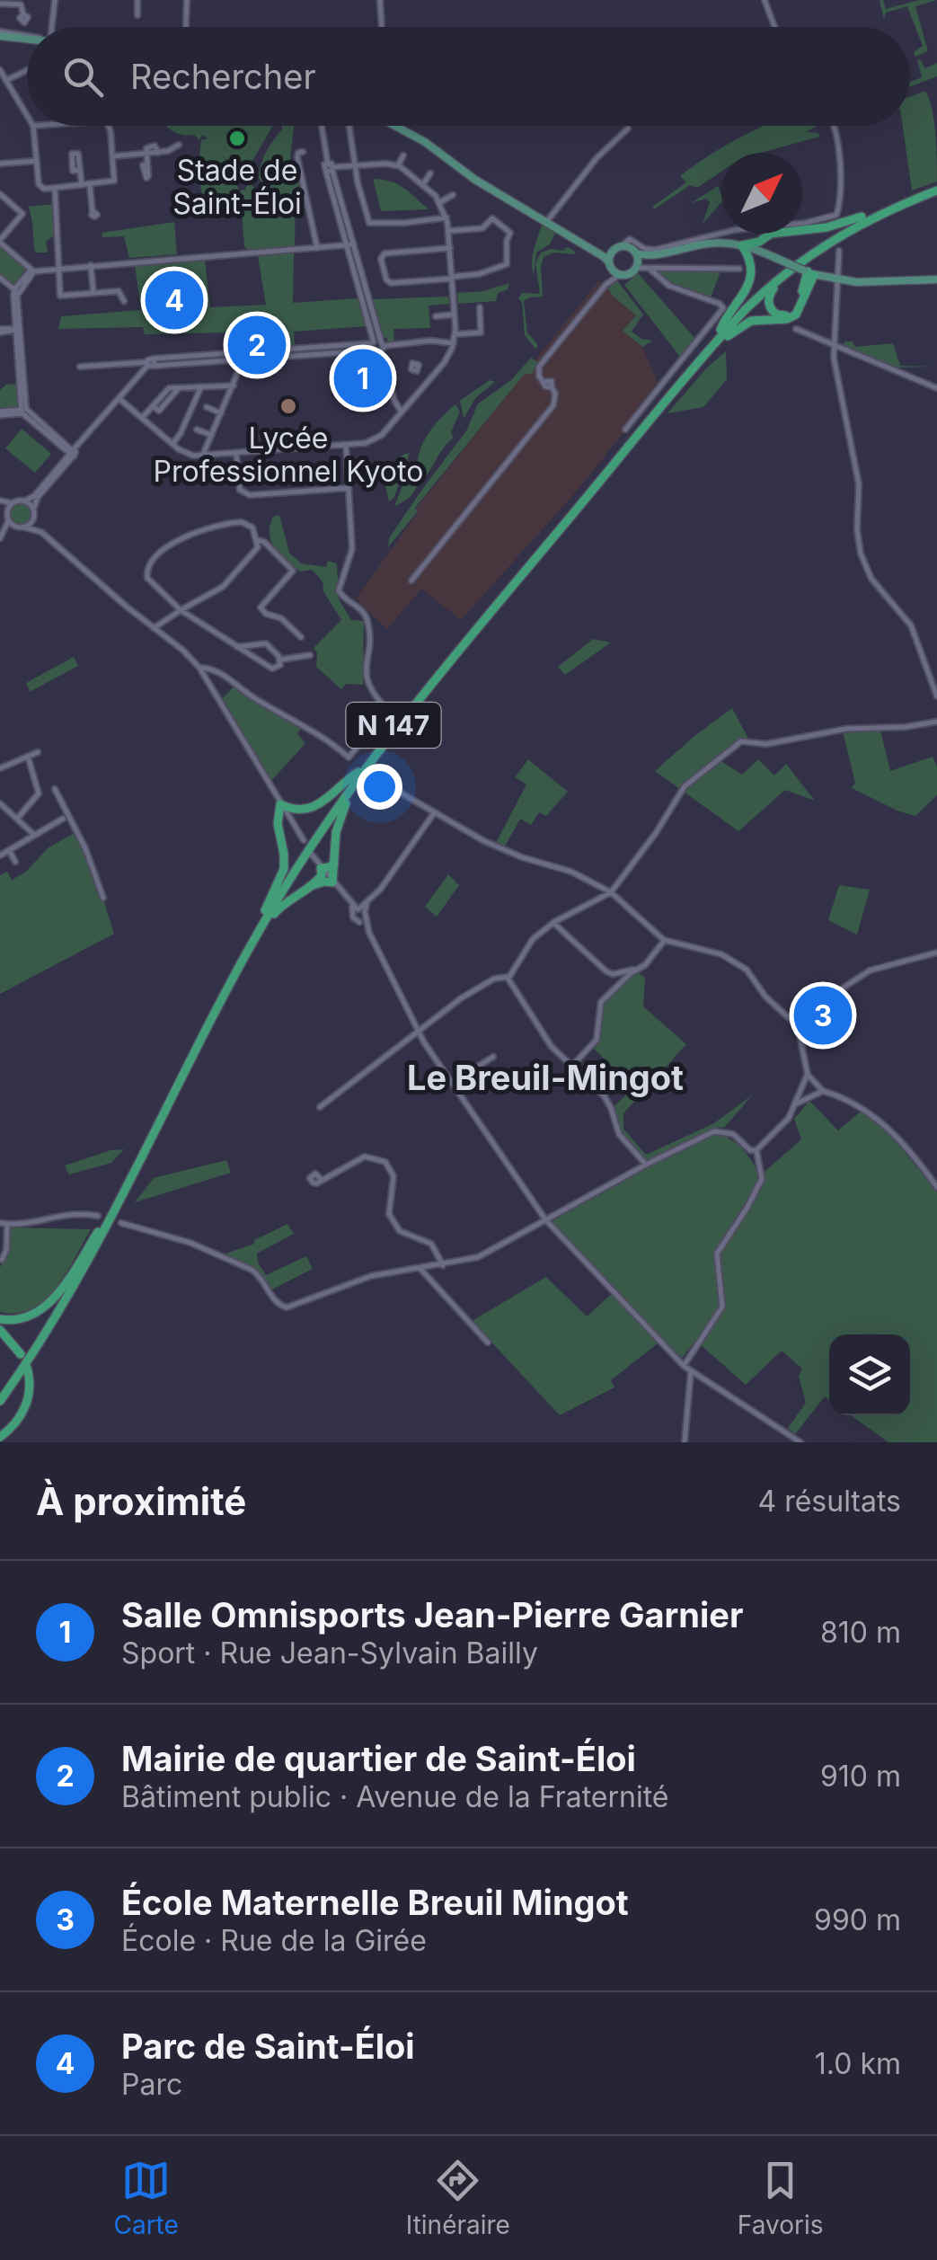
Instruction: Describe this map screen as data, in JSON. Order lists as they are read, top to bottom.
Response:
{
  "streets": {
    "highway": ["N 147"]
  },
  "districts": ["Le Breuil-Mingot"],
  "places": ["Stade de Saint-Éloi", "Lycée Professionnel Kyoto"],
  "north": "top right",
  "page": {
    "search": "Rechercher",
    "pins": [
      "4",
      "2",
      "1",
      "3"
    ],
    "heading": ["À proximité", "4 résultats"],
    "list": [
      {
        "mark": "1",
        "name": "Salle Omnisports Jean-Pierre Garnier",
        "note": "Sport · Rue Jean-Sylvain Bailly",
        "value": "810 m"
      },
      {
        "mark": "2",
        "name": "Mairie de quartier de Saint-Éloi",
        "note": "Bâtiment public · Avenue de la Fraternité",
        "value": "910 m"
      },
      {
        "mark": "3",
        "name": "École Maternelle Breuil Mingot",
        "note": "École · Rue de la Girée",
        "value": "990 m"
      },
      {
        "mark": "4",
        "name": "Parc de Saint-Éloi",
        "note": "Parc",
        "value": "1.0 km"
      }
    ],
    "nav": ["Carte", "Itinéraire", "Favoris"]
  }
}
